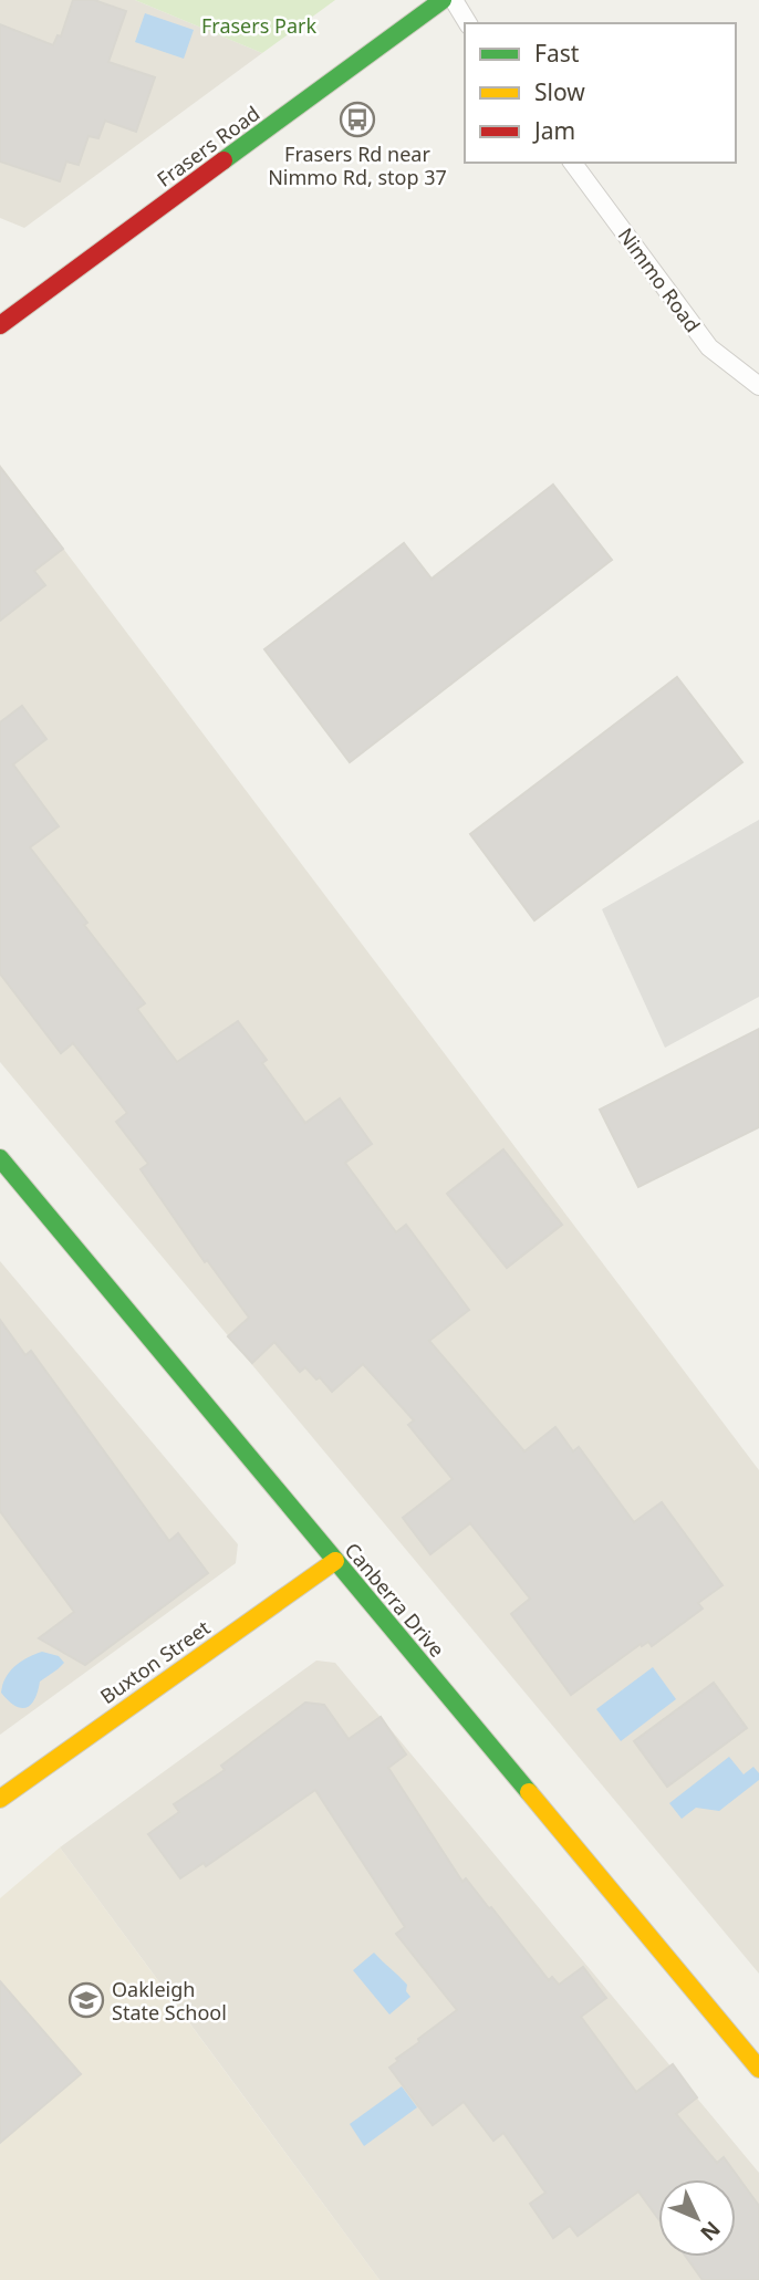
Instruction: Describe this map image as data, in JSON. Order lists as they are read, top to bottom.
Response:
{
  "streets": {
    "street": ["Frasers Road", "Canberra Drive", "Buxton Street"],
    "lane": ["Nimmo Road"]
  },
  "crossings": [
    ["Canberra Drive", "Buxton Street"]
  ],
  "parks": ["Frasers Park"],
  "places": {
    "bus stop": ["Frasers Rd near Nimmo Rd, stop 37"],
    "school or university": ["Oakleigh State School"]
  },
  "legend": ["Fast", "Slow", "Jam"],
  "north": "bottom right"
}
